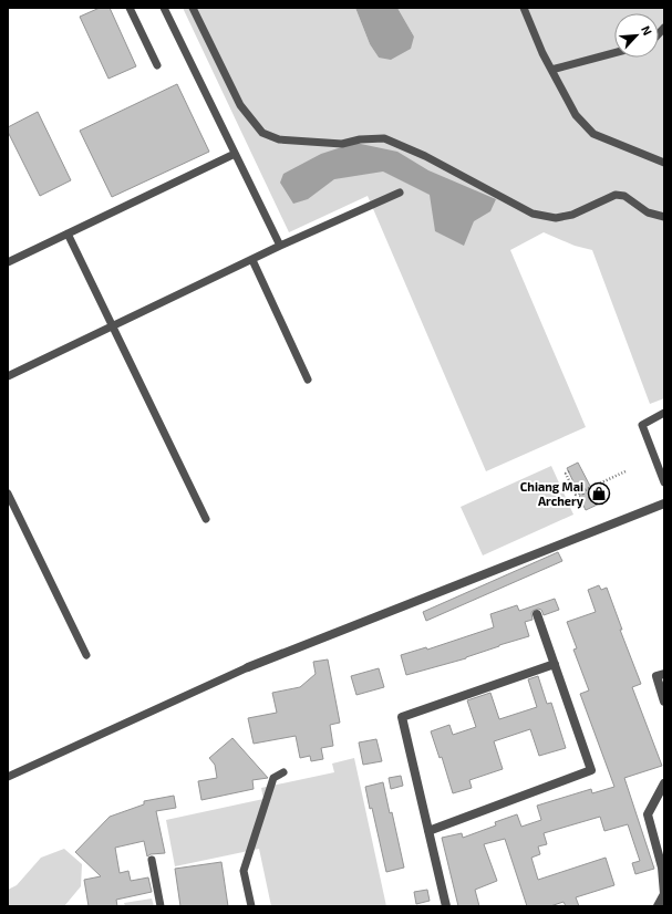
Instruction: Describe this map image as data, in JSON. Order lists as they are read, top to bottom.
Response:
{
  "places": {
    "shop": ["Chiang Mai Archery"]
  },
  "north": "top right"
}
